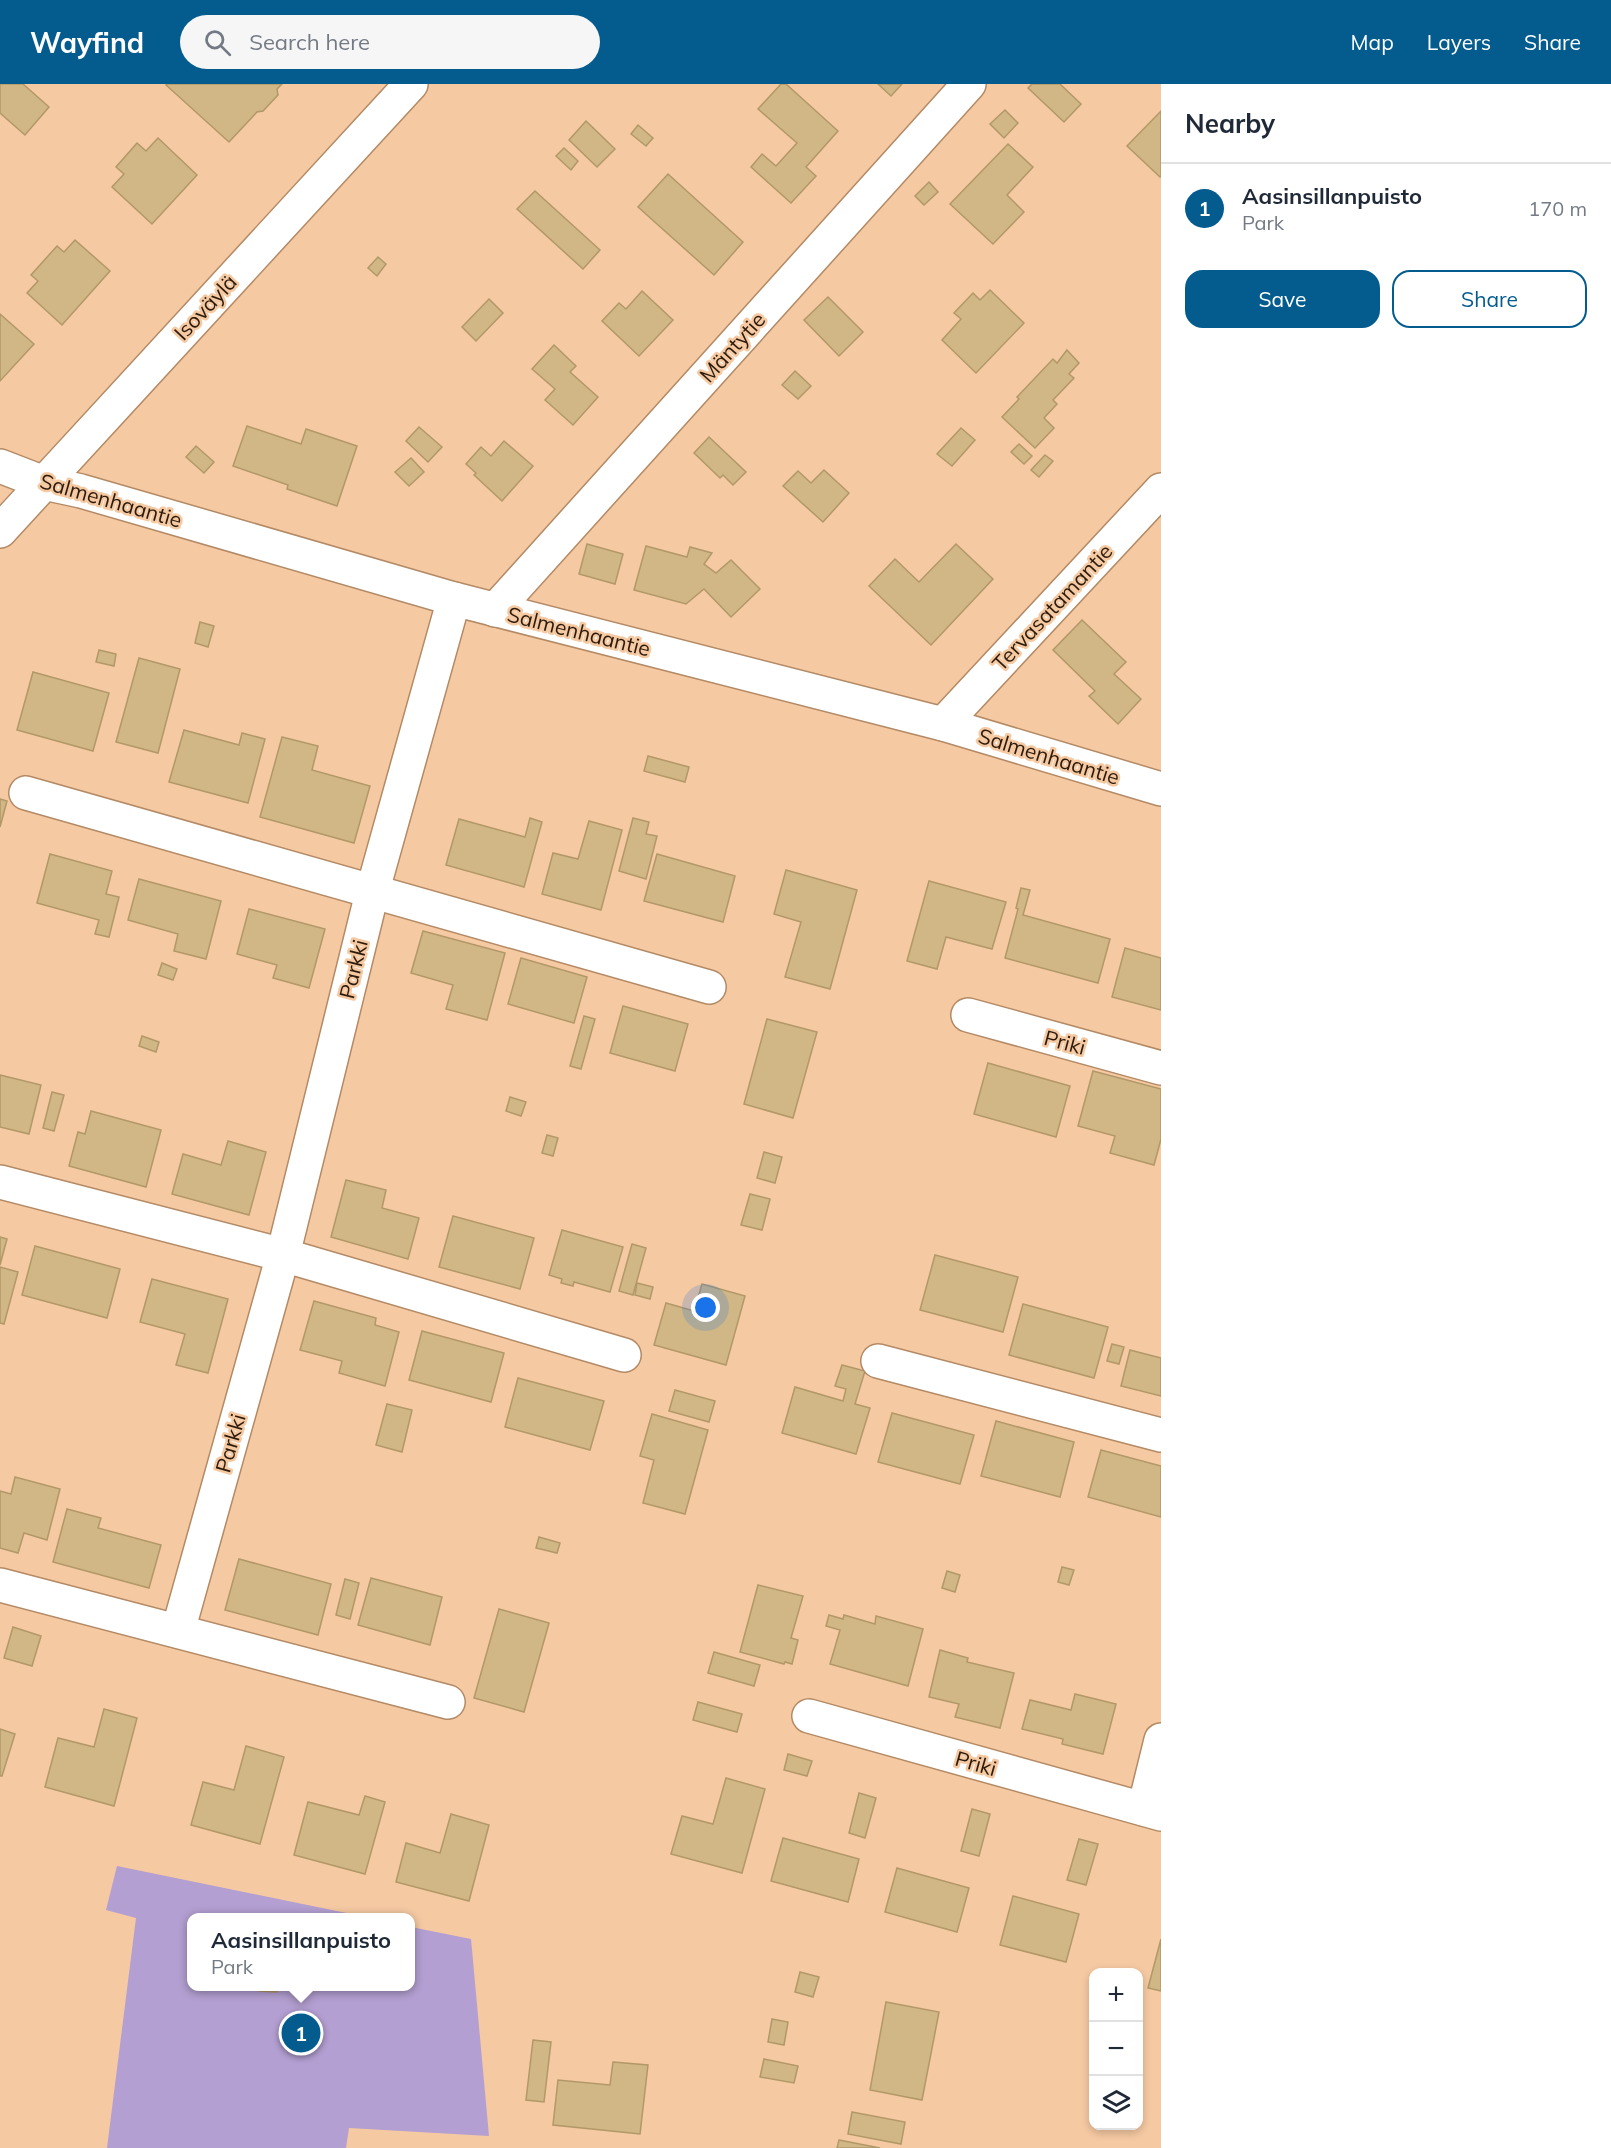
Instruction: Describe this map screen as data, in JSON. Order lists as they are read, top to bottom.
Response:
{
  "streets": {
    "street": [
      "Isoväylä",
      "Mäntytie",
      "Salmenhaantie",
      "Tervasatamantie",
      "Parkki",
      "Priki"
    ]
  },
  "crossings": [
    ["Isoväylä", "Salmenhaantie"],
    ["Mäntytie", "Salmenhaantie"],
    ["Salmenhaantie", "Tervasatamantie"],
    ["Salmenhaantie", "Parkki"]
  ],
  "page": {
    "header": "Wayfind",
    "search": "Search here",
    "nav": ["Map", "Layers", "Share"],
    "heading": "Nearby",
    "list": [
      {
        "mark": "1",
        "name": "Aasinsillanpuisto",
        "note": "Park",
        "value": "170 m"
      }
    ],
    "buttons": ["Save", "Share"],
    "popup": ["Aasinsillanpuisto", "Park"],
    "map_buttons": ["+", "−"],
    "pins": "1"
  }
}
